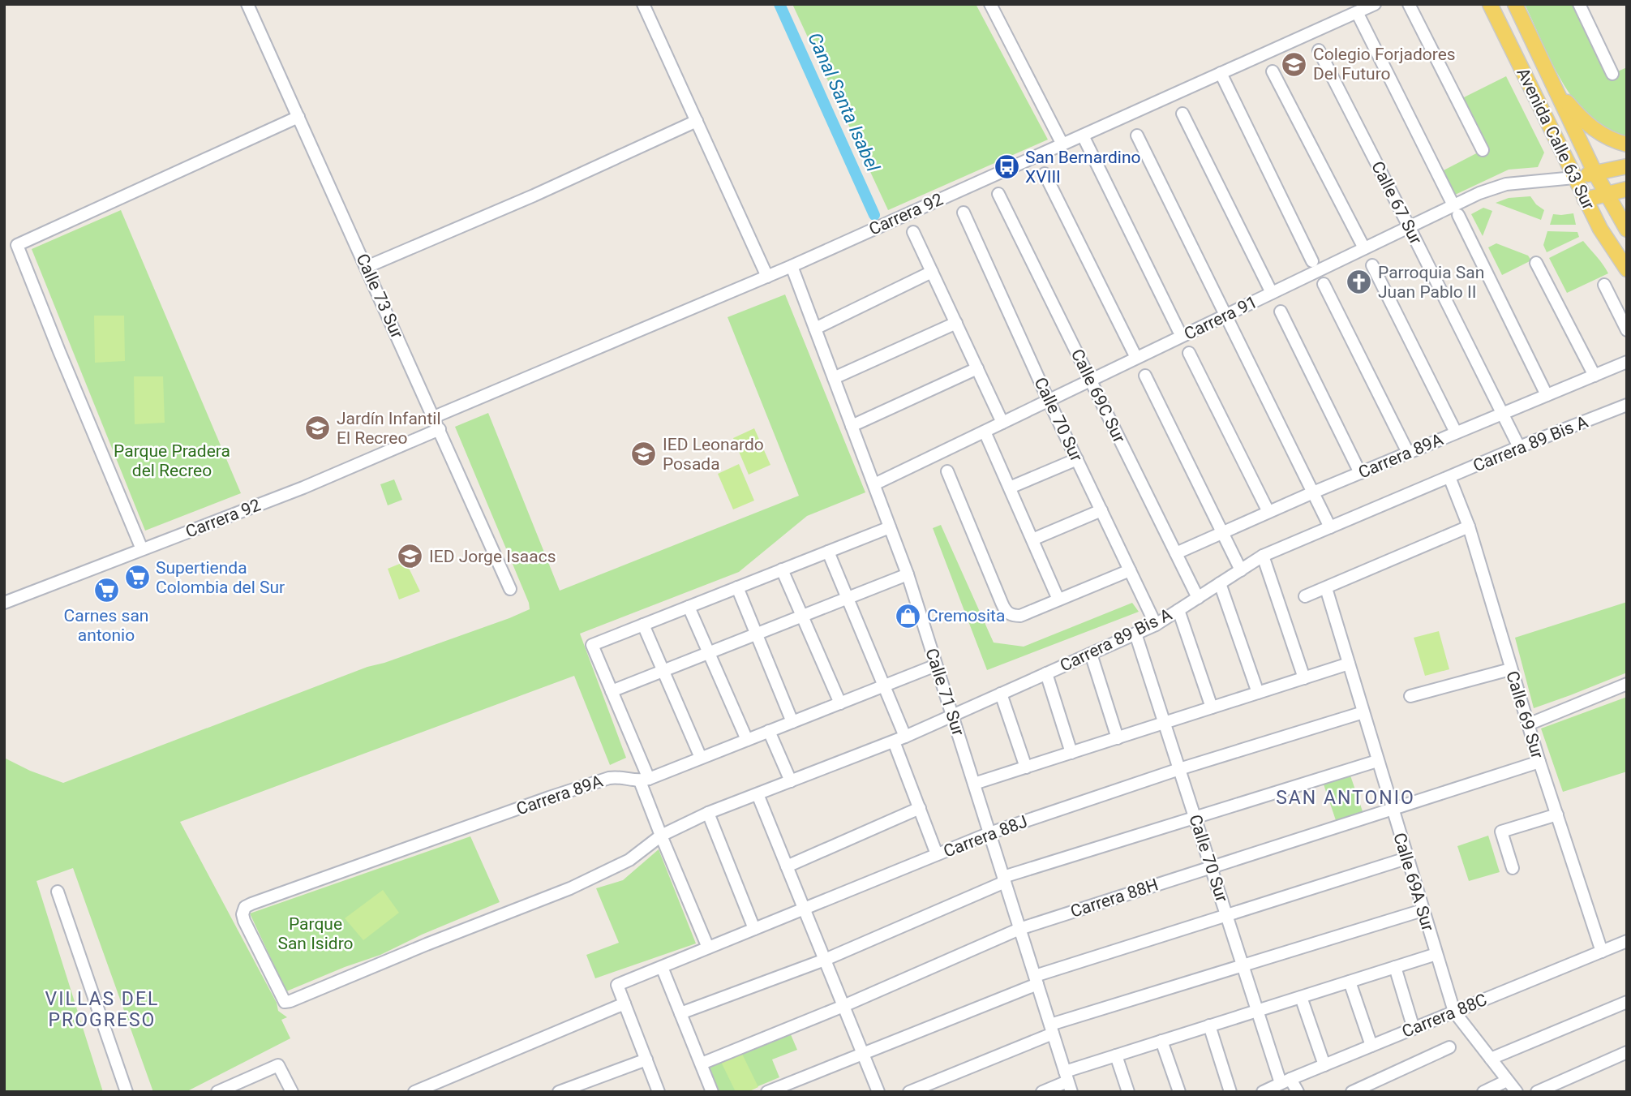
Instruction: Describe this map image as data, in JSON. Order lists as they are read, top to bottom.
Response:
{
  "streets": {
    "main road": ["Avenida Calle 63 Sur"],
    "street": [
      "Calle 67 Sur",
      "Carrera 92",
      "Calle 73 Sur",
      "Carrera 91",
      "Calle 69C Sur",
      "Calle 70 Sur",
      "Carrera 89 Bis A",
      "Carrera 89A",
      "Calle 71 Sur",
      "Calle 69 Sur",
      "Carrera 88J",
      "Calle 69A Sur",
      "Carrera 88H",
      "Carrera 88C"
    ]
  },
  "crossings": [
    ["Avenida Calle 63 Sur", "Carrera 91"],
    ["Calle 67 Sur", "Carrera 91"],
    ["Calle 67 Sur", "Carrera 89 Bis A"],
    ["Calle 67 Sur", "Carrera 89A"],
    ["Carrera 92", "Calle 73 Sur"],
    ["Carrera 92", "Calle 71 Sur"],
    ["Carrera 91", "Calle 69C Sur"],
    ["Carrera 91", "Calle 70 Sur"],
    ["Carrera 91", "Calle 71 Sur"],
    ["Calle 69C Sur", "Carrera 89 Bis A"],
    ["Calle 69C Sur", "Carrera 89A"],
    ["Calle 70 Sur", "Carrera 89 Bis A"],
    ["Calle 70 Sur", "Carrera 88J"],
    ["Calle 70 Sur", "Carrera 88H"],
    ["Calle 70 Sur", "Carrera 88C"],
    ["Carrera 89 Bis A", "Carrera 89A"],
    ["Carrera 89 Bis A", "Calle 71 Sur"],
    ["Carrera 89 Bis A", "Calle 69 Sur"],
    ["Calle 71 Sur", "Carrera 88J"],
    ["Calle 71 Sur", "Carrera 88H"],
    ["Calle 69 Sur", "Carrera 88H"],
    ["Calle 69 Sur", "Carrera 88C"],
    ["Carrera 88J", "Calle 69A Sur"],
    ["Calle 69A Sur", "Carrera 88H"],
    ["Calle 69A Sur", "Carrera 88C"]
  ],
  "districts": ["SAN ANTONIO", "VILLAS DEL PROGRESO"],
  "water": ["Canal Santa Isabel"],
  "parks": ["Parque Pradera del Recreo", "Parque San Isidro"],
  "places": {
    "school or university": [
      "Colegio Forjadores Del Futuro",
      "Jardín Infantil El Recreo",
      "IED Leonardo Posada",
      "IED Jorge Isaacs"
    ],
    "bus stop": ["San Bernardino XVIII"],
    "church": ["Parroquia San Juan Pablo II"],
    "supermarket": ["Supertienda Colombia del Sur", "Carnes san antonio"],
    "shop": ["Cremosita"]
  }
}
